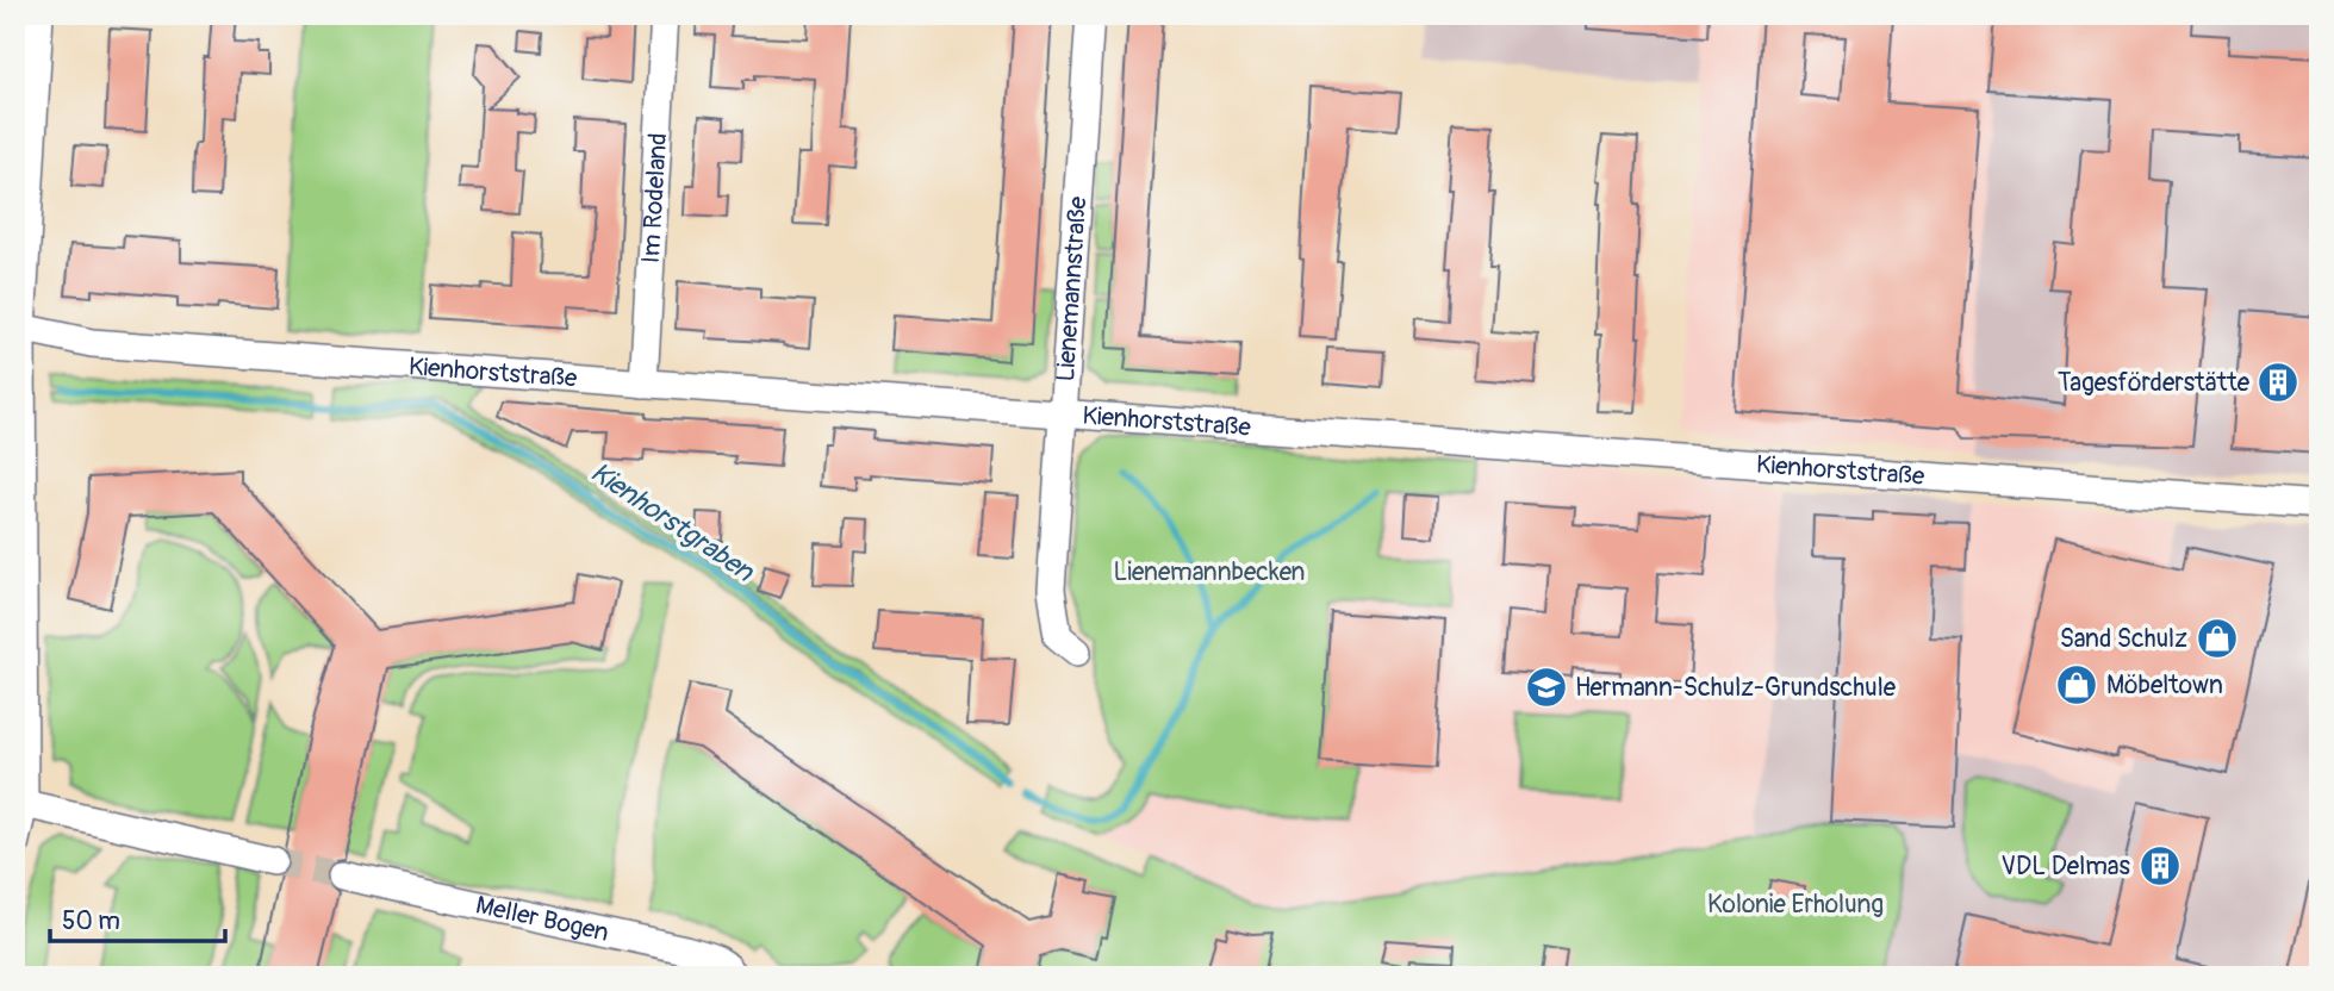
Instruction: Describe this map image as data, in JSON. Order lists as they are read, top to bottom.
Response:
{
  "streets": {
    "street": [
      "Im Rodeland",
      "Lienemannstraße",
      "Kienhorststraße",
      "Meller Bogen"
    ]
  },
  "crossings": [
    ["Im Rodeland", "Kienhorststraße"],
    ["Lienemannstraße", "Kienhorststraße"]
  ],
  "water": ["Kienhorstgraben"],
  "parks": ["Lienemannbecken", "Kolonie Erholung"],
  "places": {
    "building": ["Tagesförderstätte", "VDL Delmas"],
    "shop": ["Sand Schulz", "Möbeltown"],
    "school or university": ["Hermann-Schulz-Grundschule"]
  },
  "scale_bar": "50 m"
}
